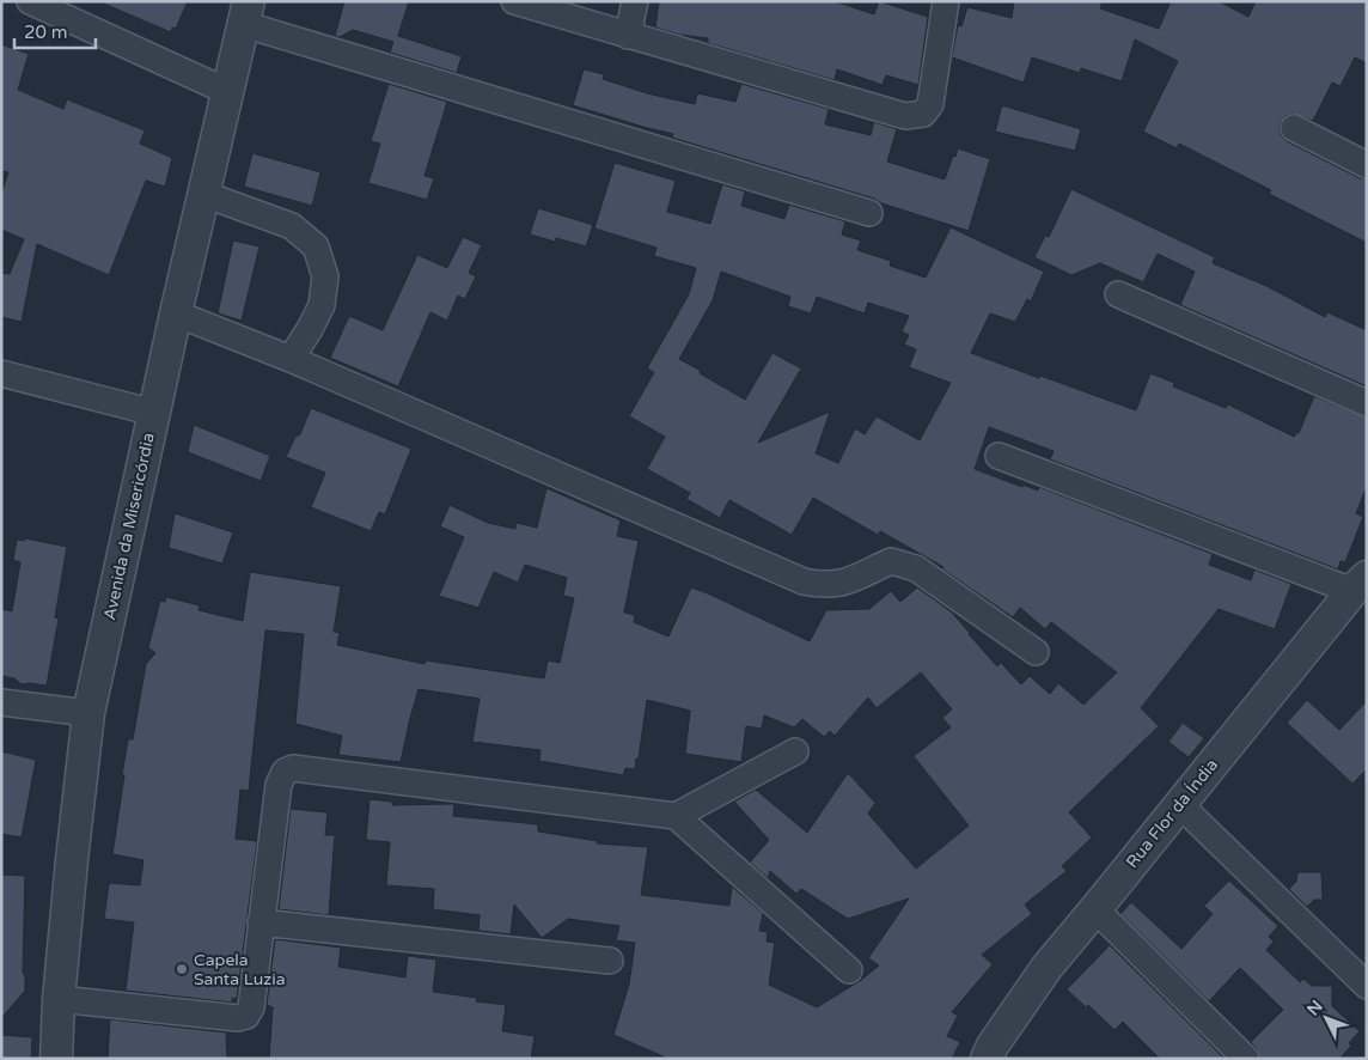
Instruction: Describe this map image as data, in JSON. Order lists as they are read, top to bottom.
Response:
{
  "streets": {
    "street": ["Avenida da Misericórdia", "Rua Flor da Índia"]
  },
  "places": ["Capela Santa Luzia"],
  "scale_bar": "20 m",
  "north": "top left"
}
